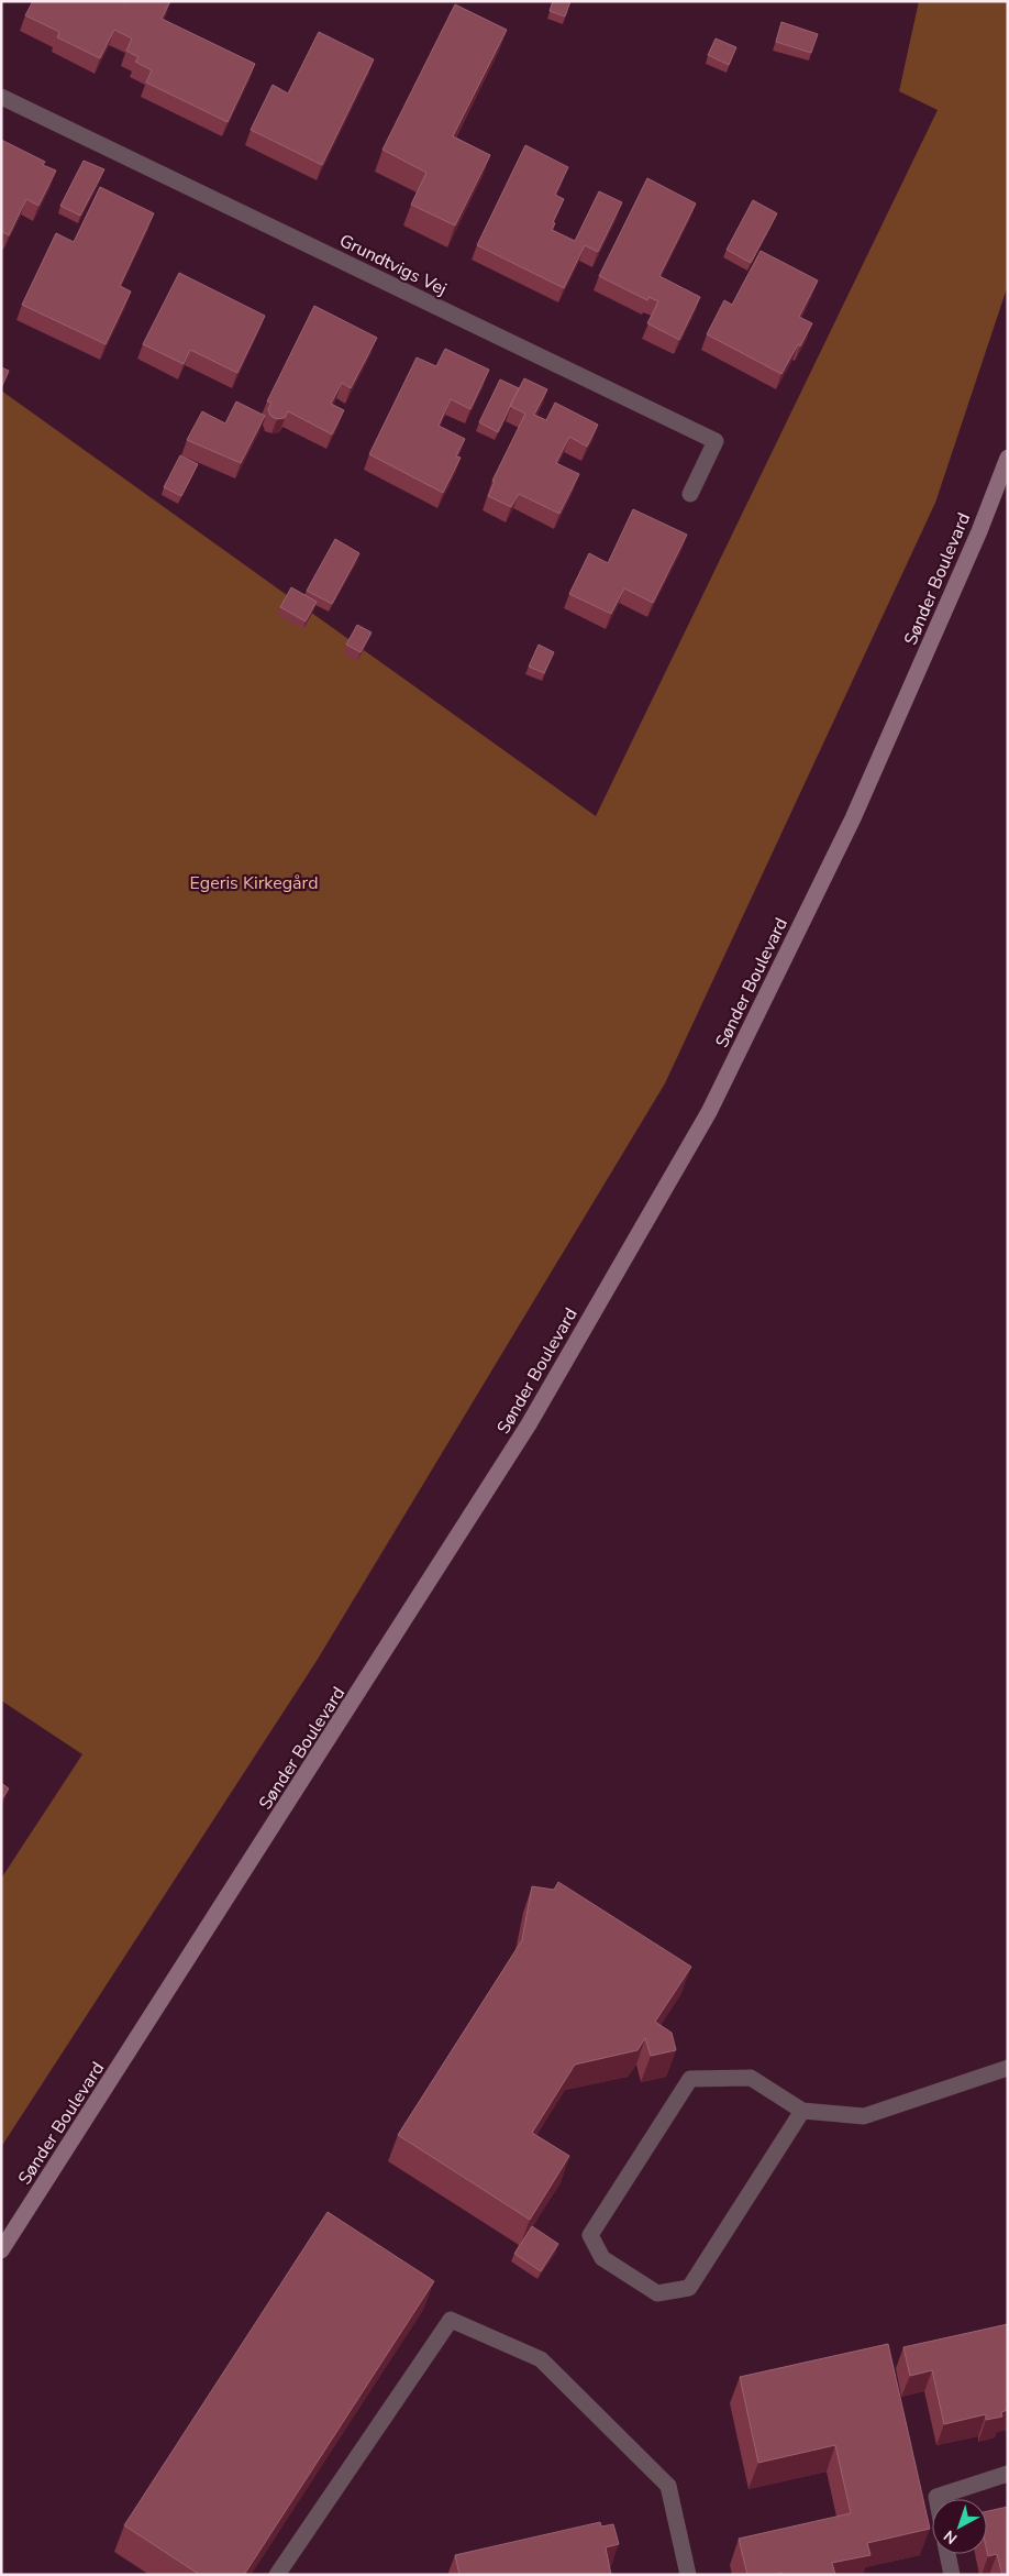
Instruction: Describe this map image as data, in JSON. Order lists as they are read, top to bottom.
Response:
{
  "streets": {
    "street": ["Grundtvigs Vej", "Sønder Boulevard"]
  },
  "parks": ["Egeris Kirkegård"],
  "north": "bottom left"
}
